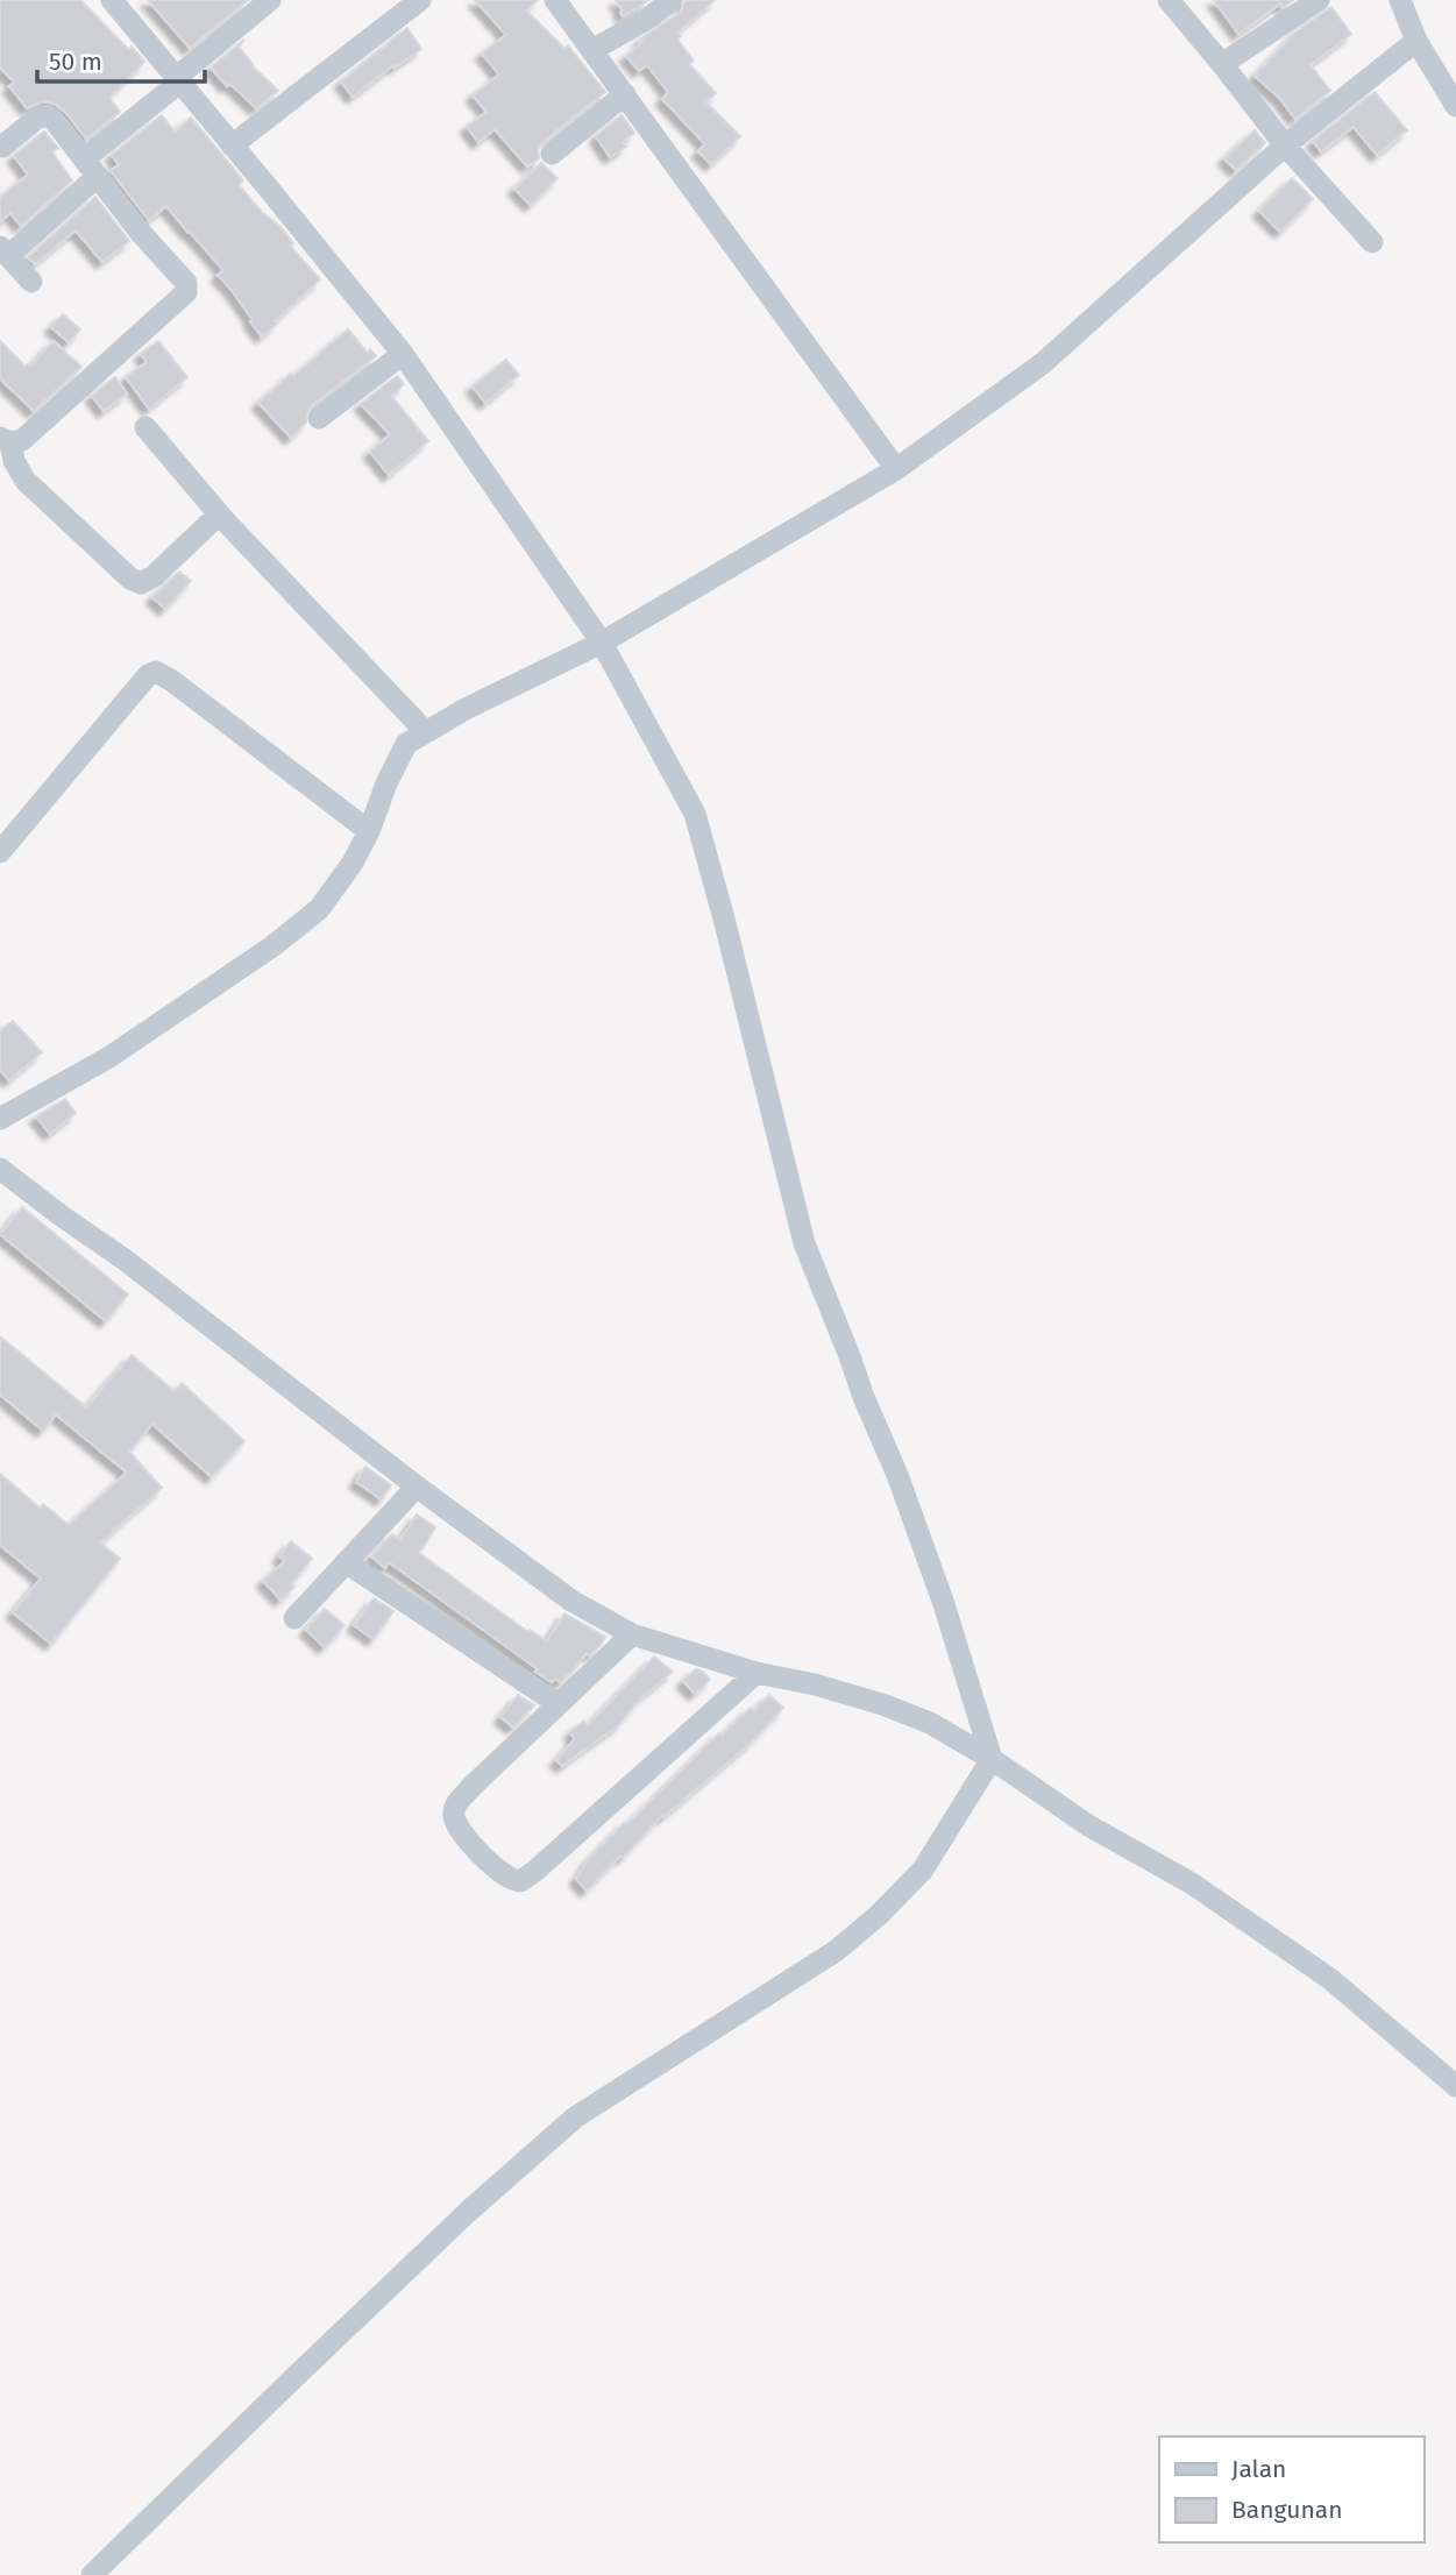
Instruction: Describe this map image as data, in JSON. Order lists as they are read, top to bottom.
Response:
{
  "legend": ["Jalan", "Bangunan"],
  "scale_bar": "50 m"
}
